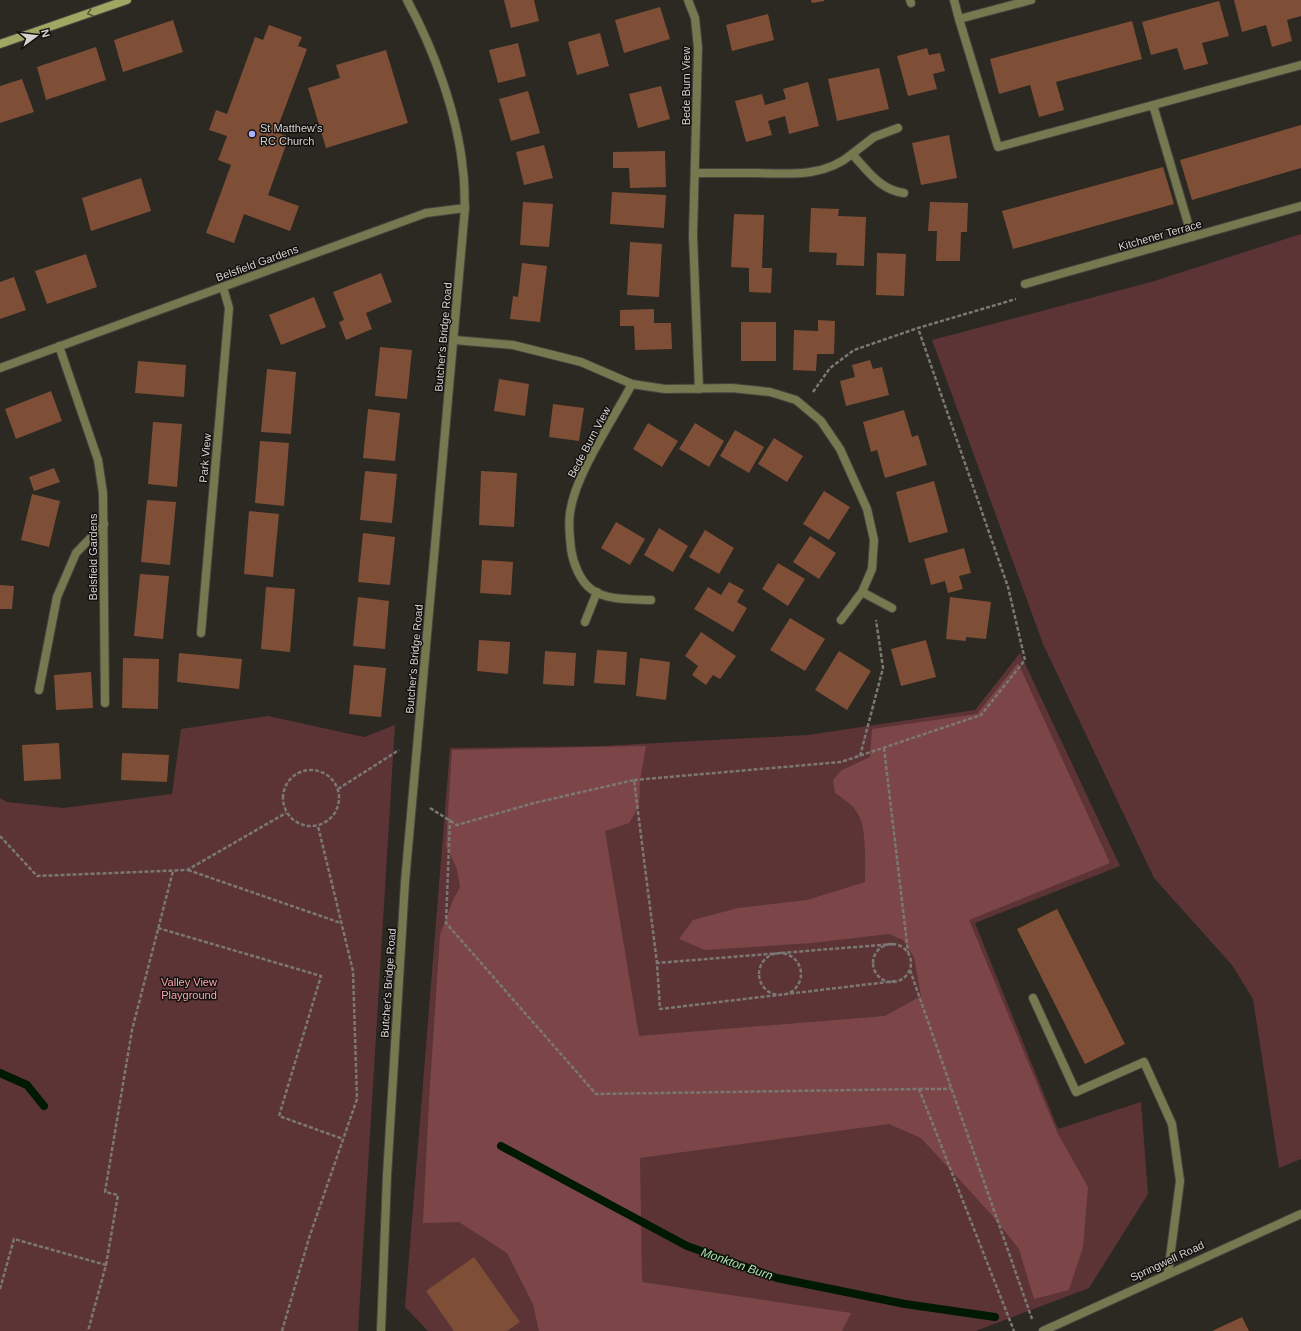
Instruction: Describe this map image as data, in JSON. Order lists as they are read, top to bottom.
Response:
{
  "streets": {
    "street": [
      "Bede Burn View",
      "Kitchener Terrace",
      "Belsfield Gardens",
      "Butcher's Bridge Road",
      "Park View",
      "Springwell Road"
    ]
  },
  "crossings": [
    ["Belsfield Gardens", "Butcher's Bridge Road"],
    ["Belsfield Gardens", "Park View"]
  ],
  "water": ["Monkton Burn"],
  "parks": ["Valley View Playground"],
  "places": ["St Matthew's RC Church"],
  "north": "right"
}
